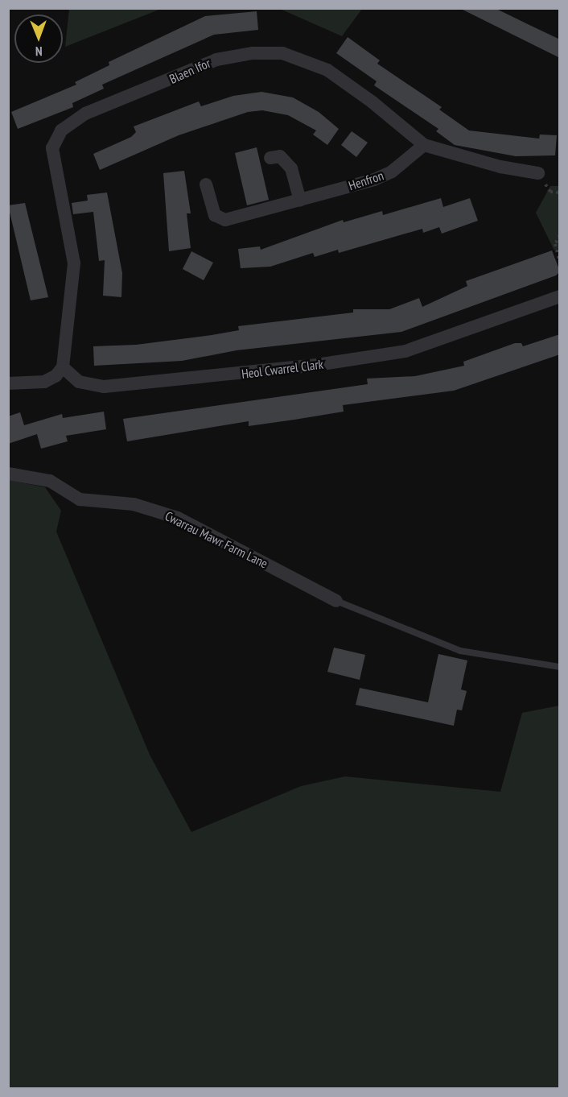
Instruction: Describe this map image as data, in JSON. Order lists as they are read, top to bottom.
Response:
{
  "streets": {
    "street": [
      "Blaen Ifor",
      "Henfron",
      "Heol Cwarrel Clark",
      "Cwarrau Mawr Farm Lane"
    ]
  },
  "crossings": [
    ["Blaen Ifor", "Henfron"],
    ["Blaen Ifor", "Heol Cwarrel Clark"]
  ],
  "north": "bottom"
}
